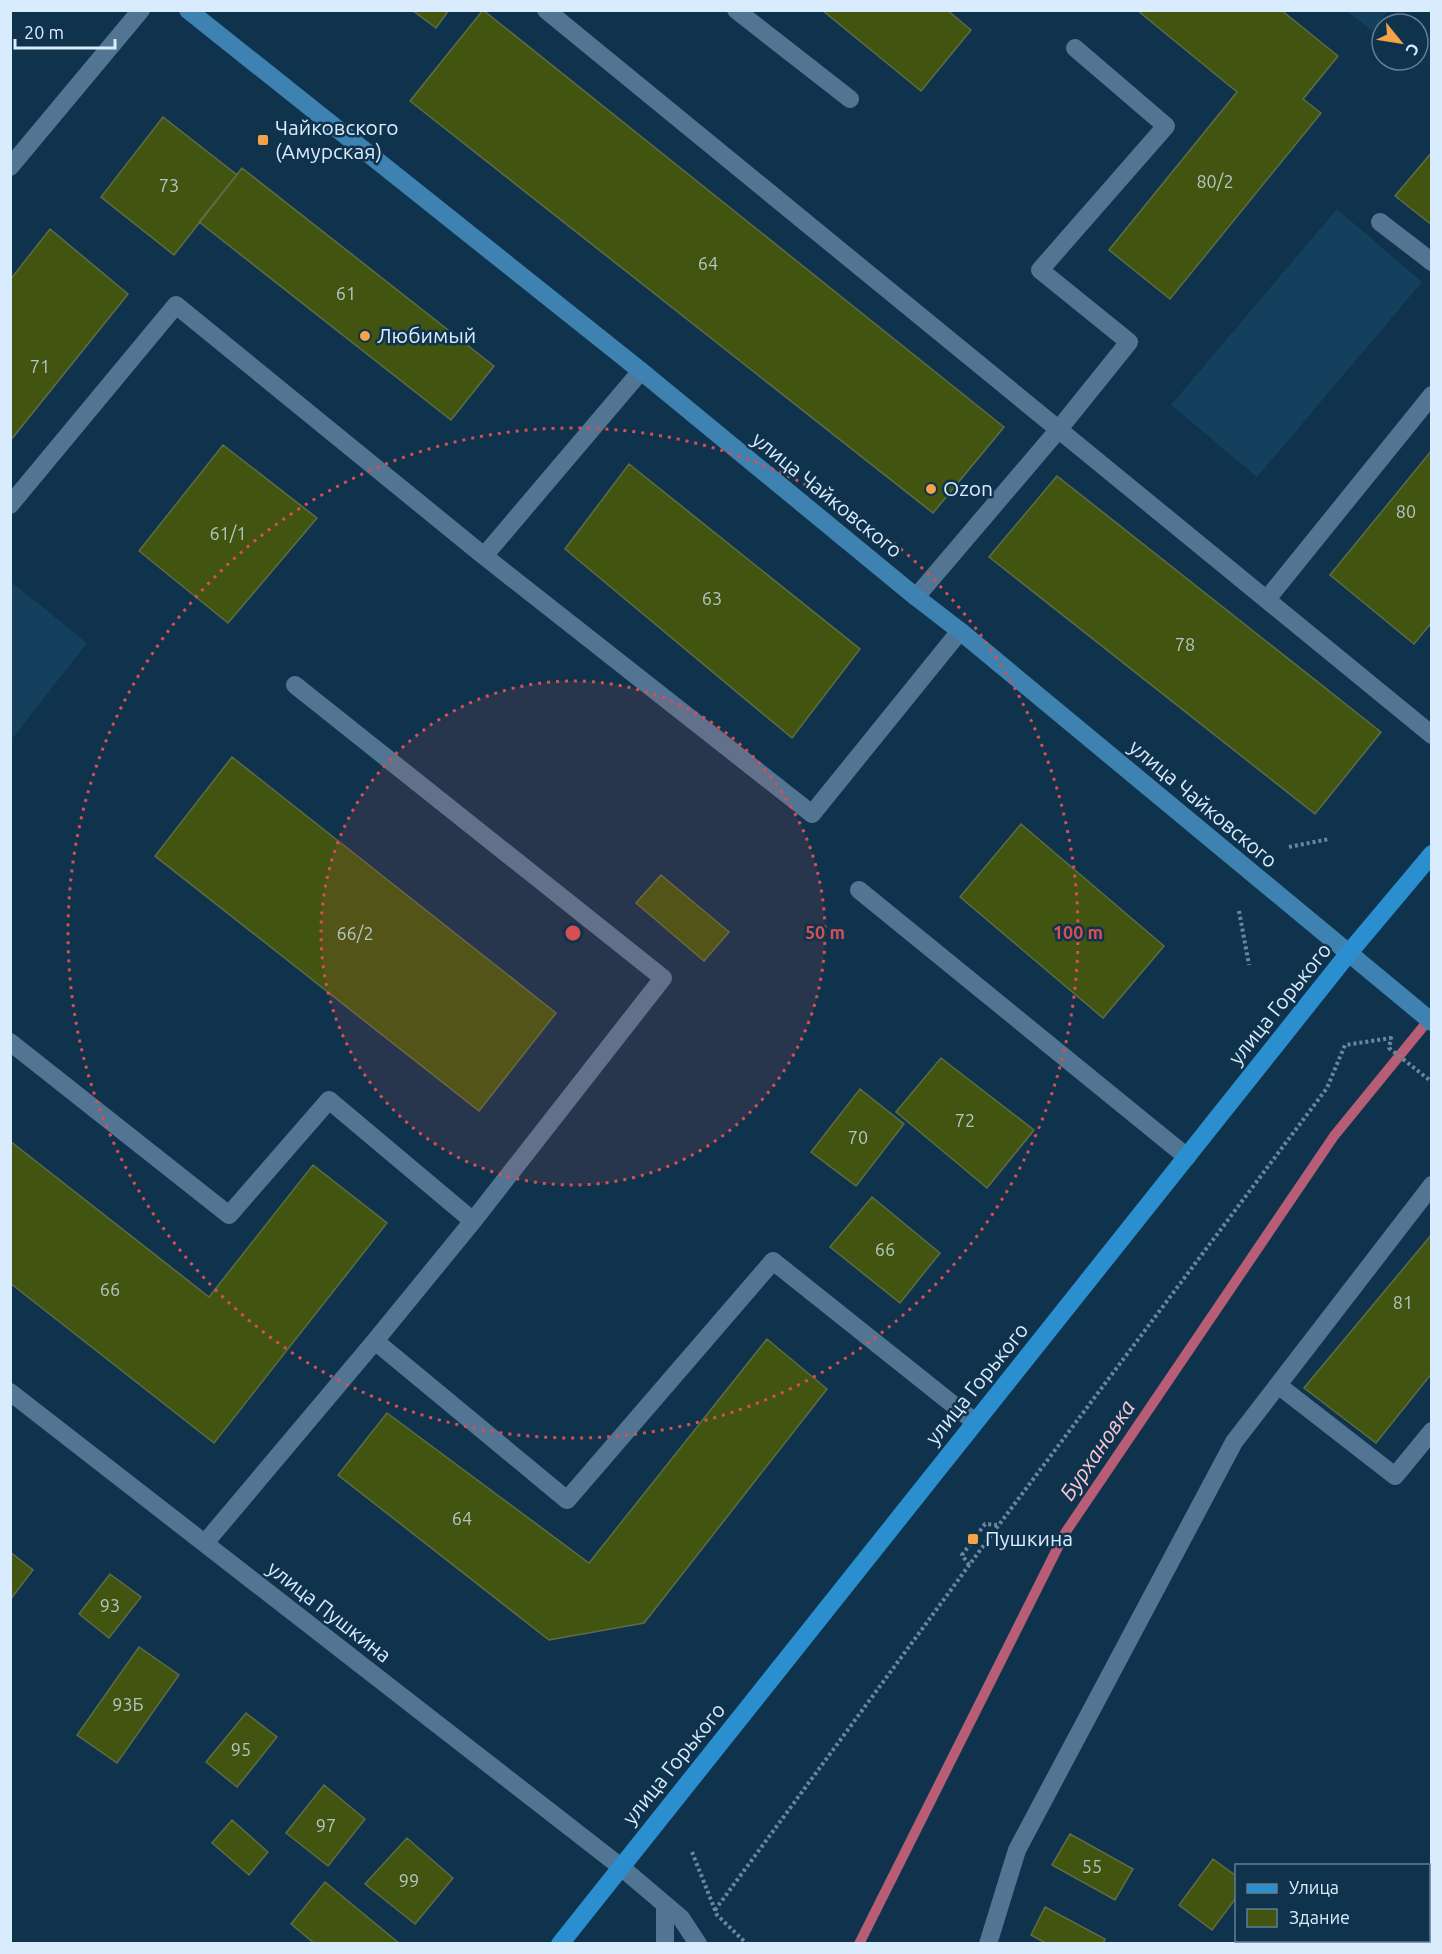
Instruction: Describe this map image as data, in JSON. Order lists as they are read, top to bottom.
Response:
{
  "streets": {
    "main road": ["улица Чайковского", "улица Горького"],
    "street": ["улица Пушкина"]
  },
  "crossings": [
    ["улица Чайковского", "улица Горького"],
    ["улица Горького", "улица Пушкина"]
  ],
  "water": ["Бурхановка"],
  "places": {
    "transit": ["Чайковского (Амурская)", "Пушкина"],
    "other": ["Любимый", "Ozon"]
  },
  "house_numbers": [
    "80/2",
    "73",
    "64",
    "61",
    "71",
    "80",
    "61/1",
    "63",
    "78",
    "66/2",
    "72",
    "70",
    "66",
    "66",
    "81",
    "64",
    "93",
    "93Б",
    "95",
    "97",
    "55",
    "99"
  ],
  "legend": ["Улица", "Здание"],
  "scale_bar": "20 m",
  "north": "bottom right",
  "rings": ["50 m", "100 m"]
}
